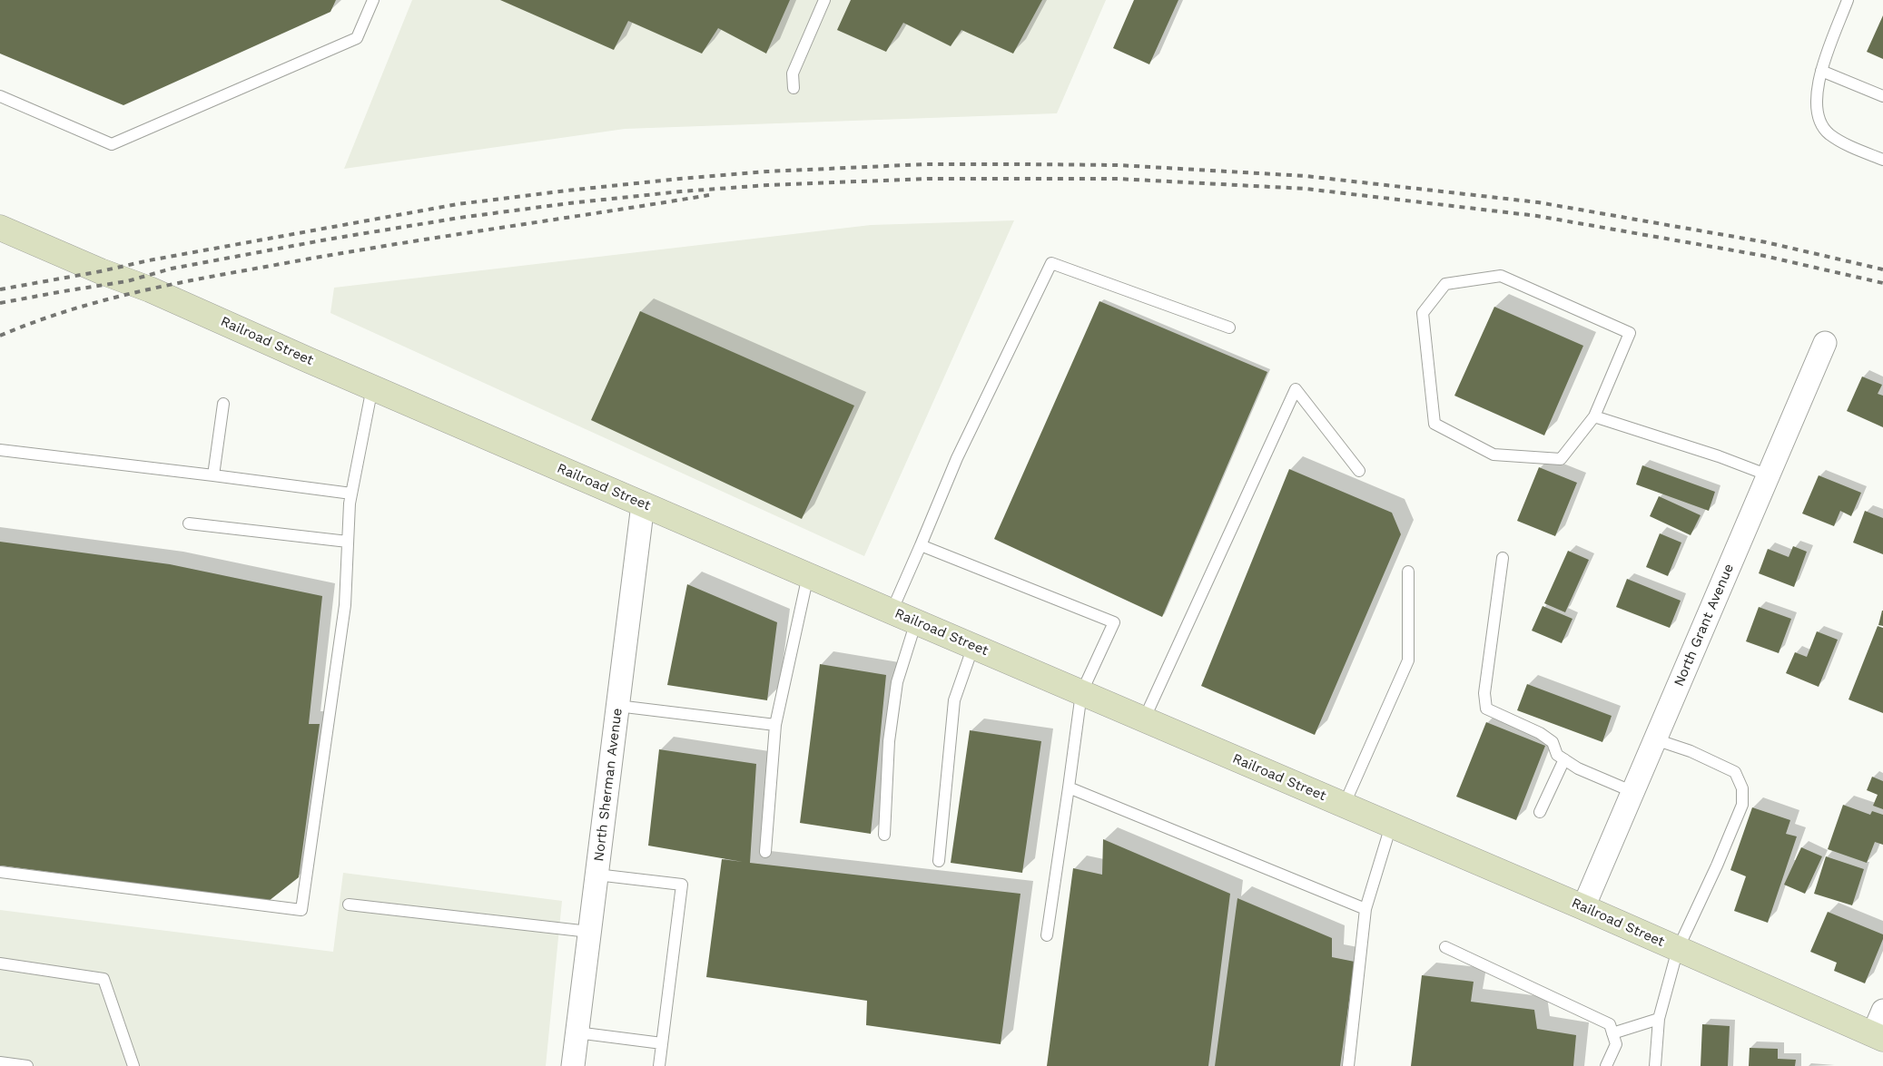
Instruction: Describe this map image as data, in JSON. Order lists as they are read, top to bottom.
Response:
{
  "streets": {
    "main road": ["Railroad Street"],
    "street": ["North Grant Avenue", "North Sherman Avenue"]
  },
  "crossings": [
    ["Railroad Street", "North Grant Avenue"],
    ["Railroad Street", "North Sherman Avenue"]
  ]
}
